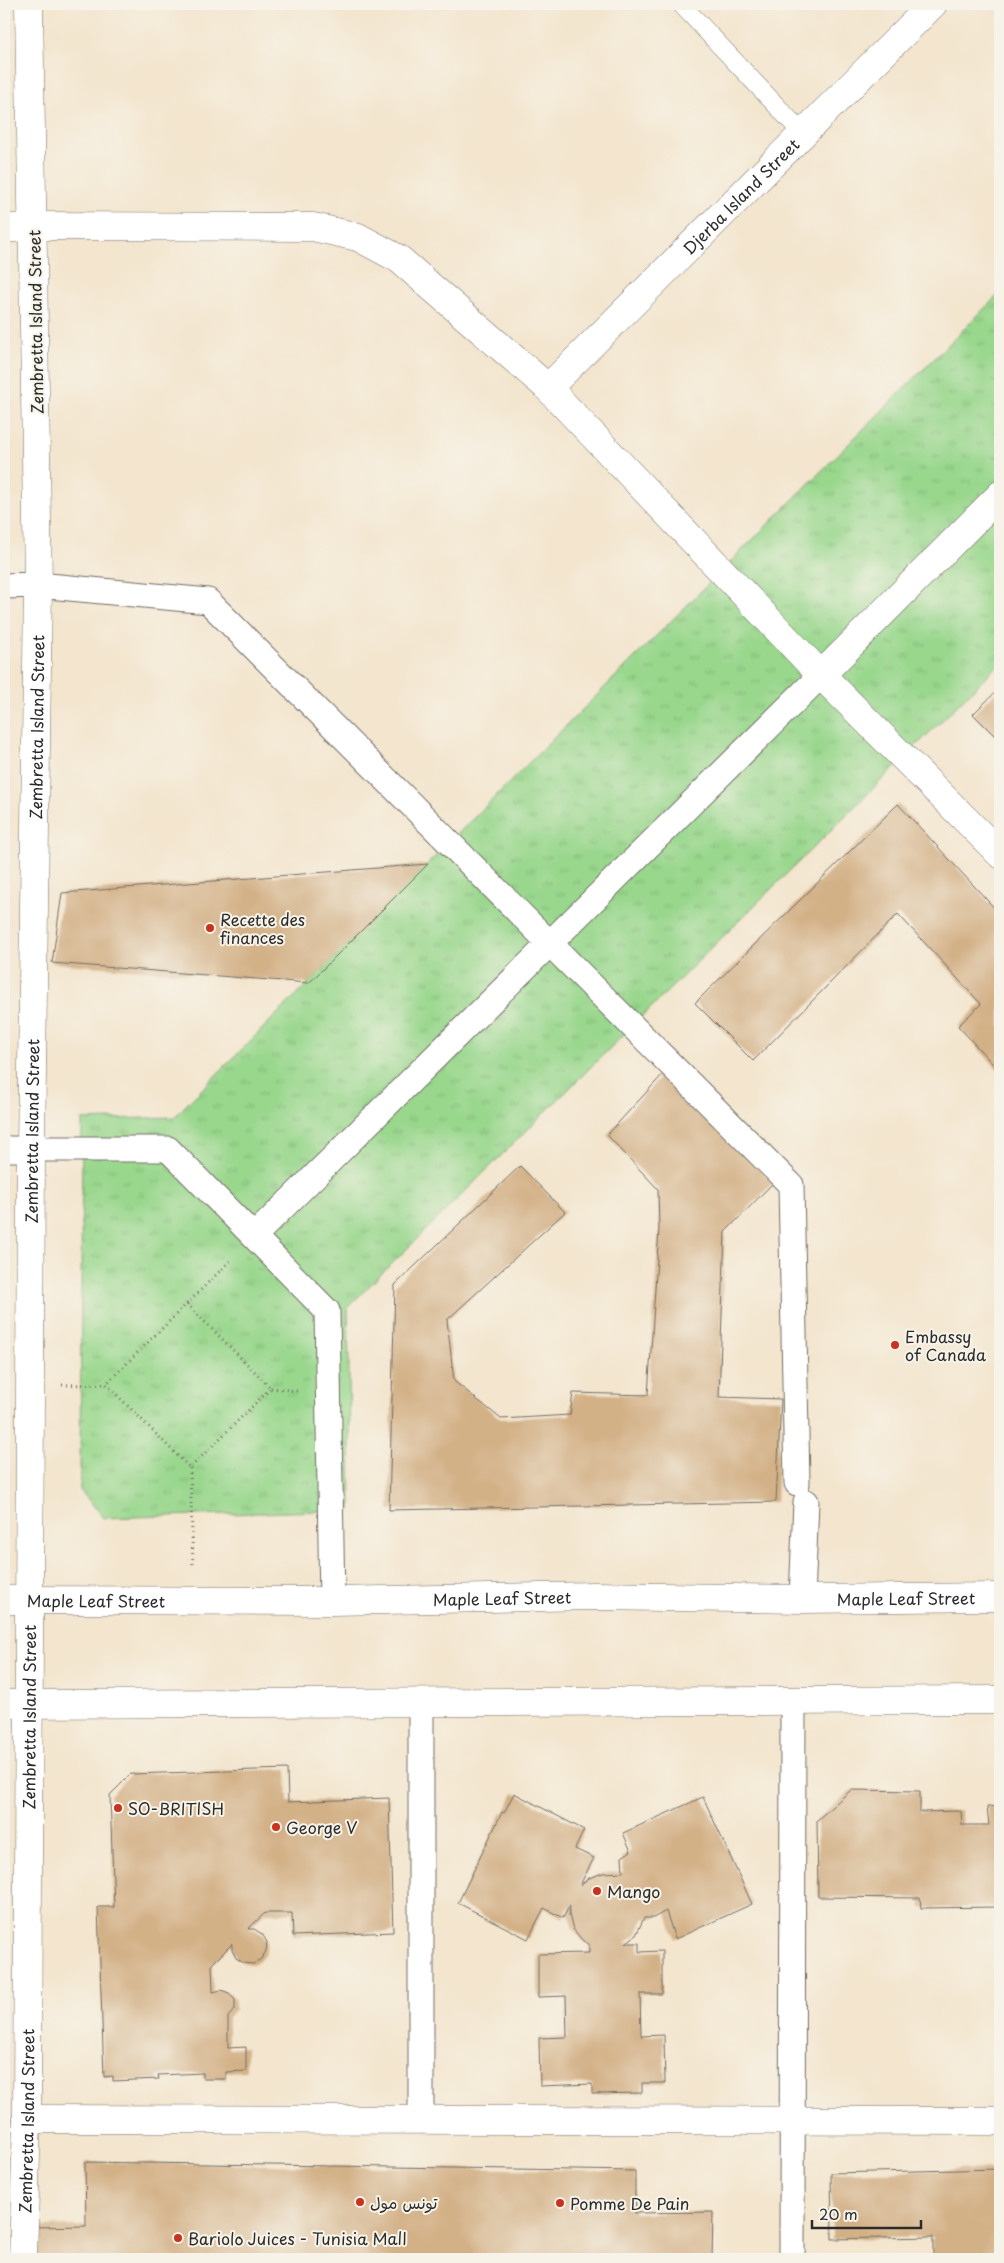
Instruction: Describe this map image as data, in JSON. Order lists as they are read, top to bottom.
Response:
{
  "streets": {
    "street": ["Djerba Island Street", "Zembretta Island Street", "Maple Leaf Street"]
  },
  "crossings": [
    ["Zembretta Island Street", "Maple Leaf Street"]
  ],
  "places": [
    "Recette des finances",
    "Embassy of Canada",
    "SO-BRITISH",
    "George V",
    "Mango",
    "تونس مول",
    "Pomme De Pain",
    "Bariolo Juices - Tunisia Mall"
  ],
  "scale_bar": "20 m"
}
